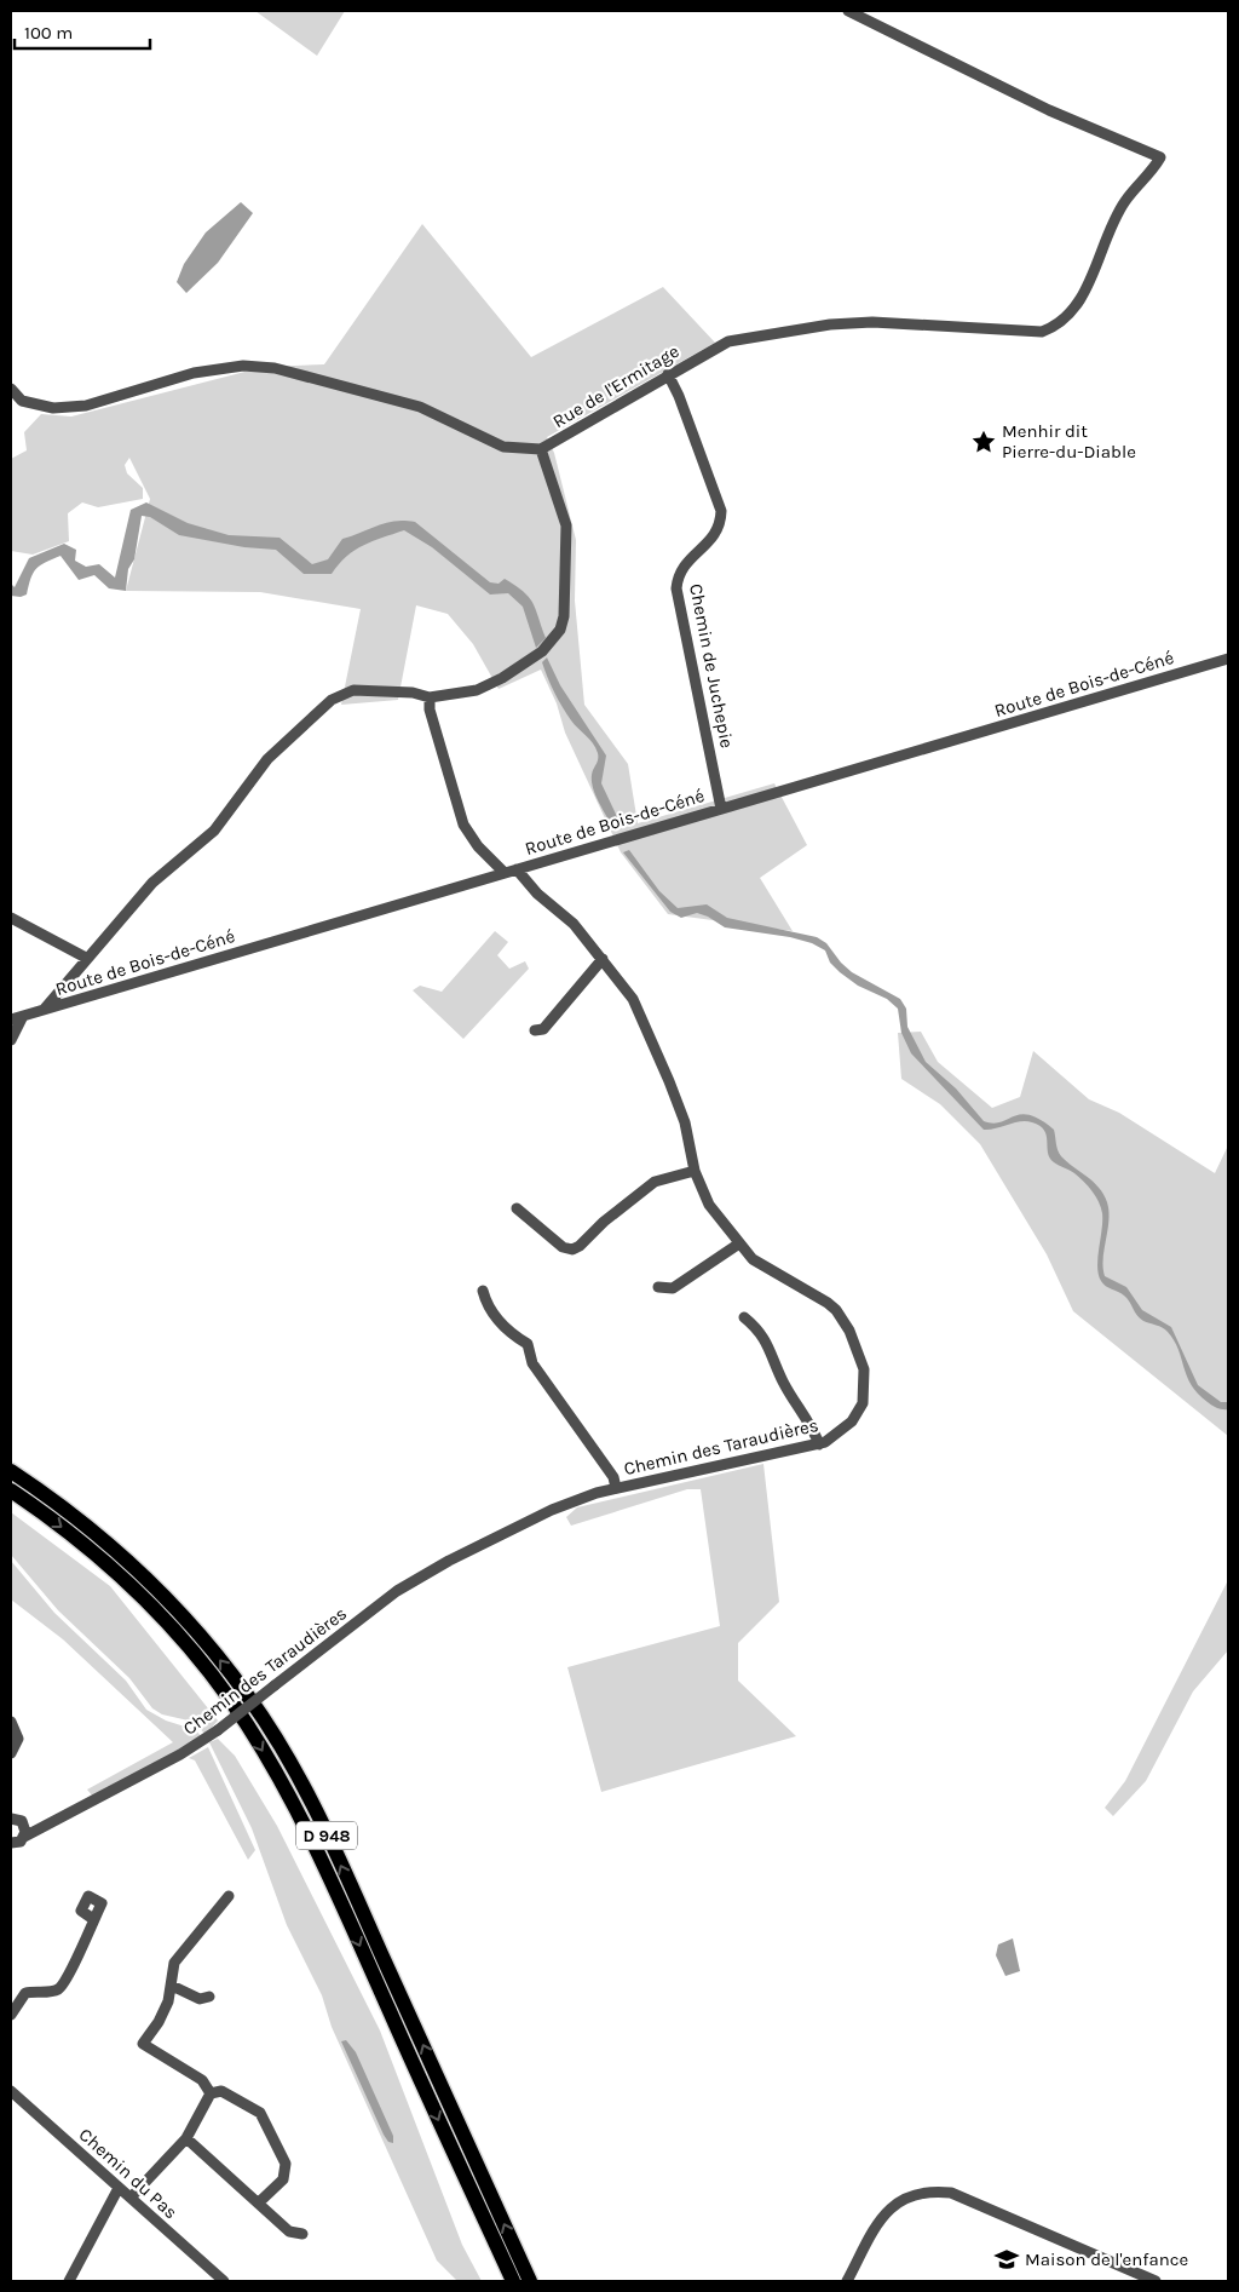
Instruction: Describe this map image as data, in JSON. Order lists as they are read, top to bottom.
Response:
{
  "streets": {
    "highway": ["D 948"],
    "street": [
      "Rue de l'Ermitage",
      "Chemin de Juchepie",
      "Route de Bois-de-Céné",
      "Chemin des Taraudières",
      "Chemin du Pas"
    ]
  },
  "crossings": [
    ["Rue de l'Ermitage", "Chemin de Juchepie"],
    ["Chemin de Juchepie", "Route de Bois-de-Céné"],
    ["Route de Bois-de-Céné", "Chemin des Taraudières"]
  ],
  "places": {
    "place": ["Menhir dit Pierre-du-Diable"],
    "school or university": ["Maison de l'enfance"]
  },
  "scale_bar": "100 m"
}
